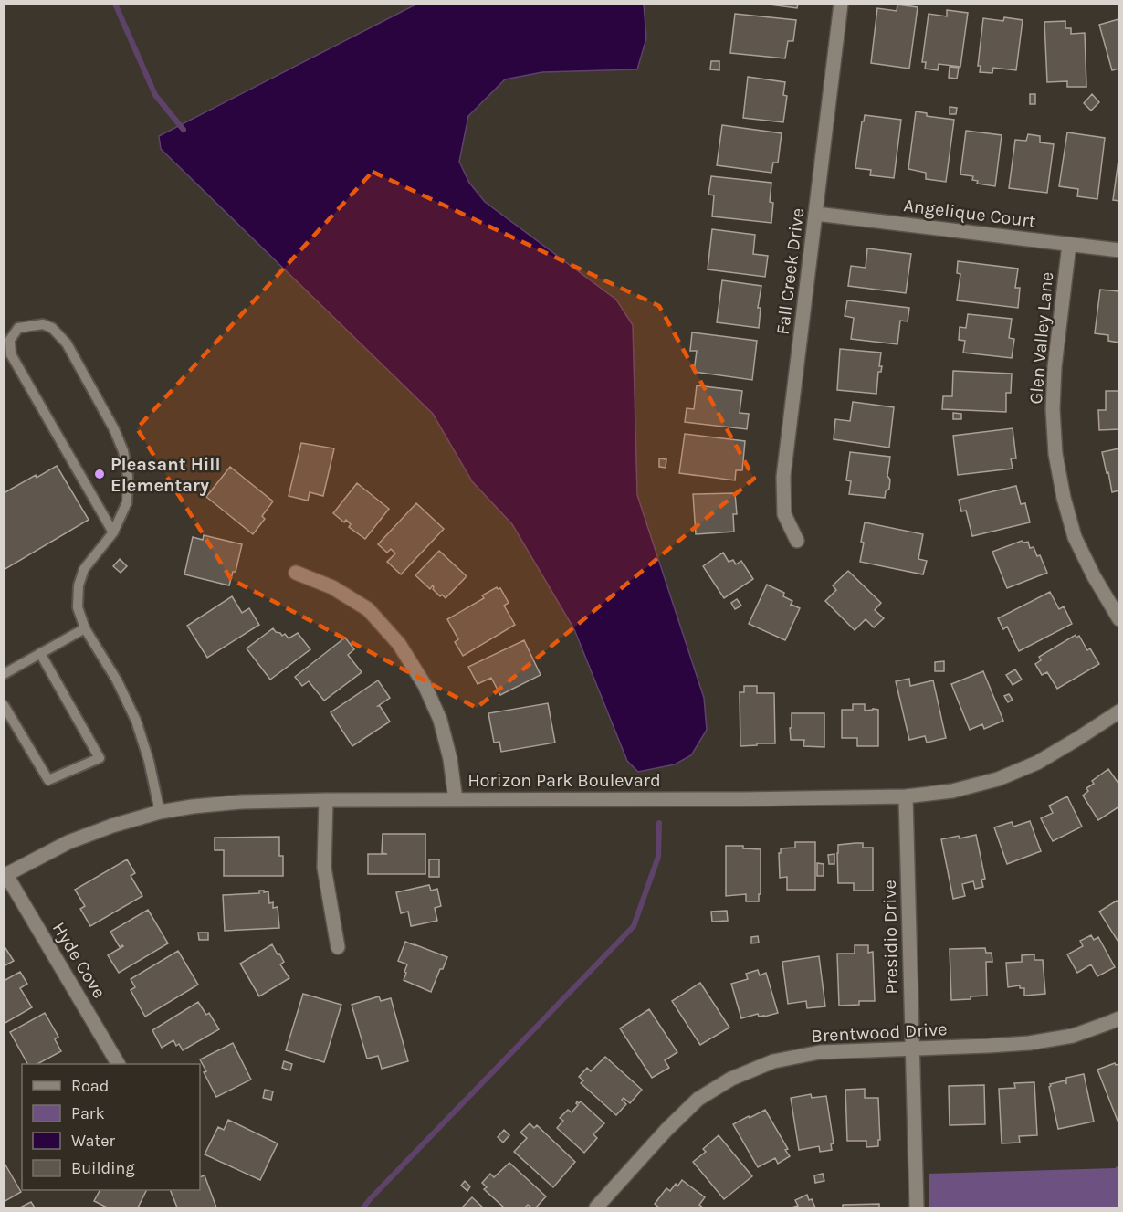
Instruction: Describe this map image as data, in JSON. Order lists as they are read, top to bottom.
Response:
{
  "streets": {
    "street": [
      "Angelique Court",
      "Fall Creek Drive",
      "Glen Valley Lane",
      "Horizon Park Boulevard",
      "Presidio Drive",
      "Hyde Cove",
      "Brentwood Drive"
    ]
  },
  "crossings": [
    ["Angelique Court", "Fall Creek Drive"],
    ["Angelique Court", "Glen Valley Lane"],
    ["Horizon Park Boulevard", "Presidio Drive"],
    ["Horizon Park Boulevard", "Hyde Cove"],
    ["Presidio Drive", "Brentwood Drive"]
  ],
  "places": ["Pleasant Hill Elementary"],
  "legend": [
    "Road",
    "Park",
    "Water",
    "Building"
  ]
}
